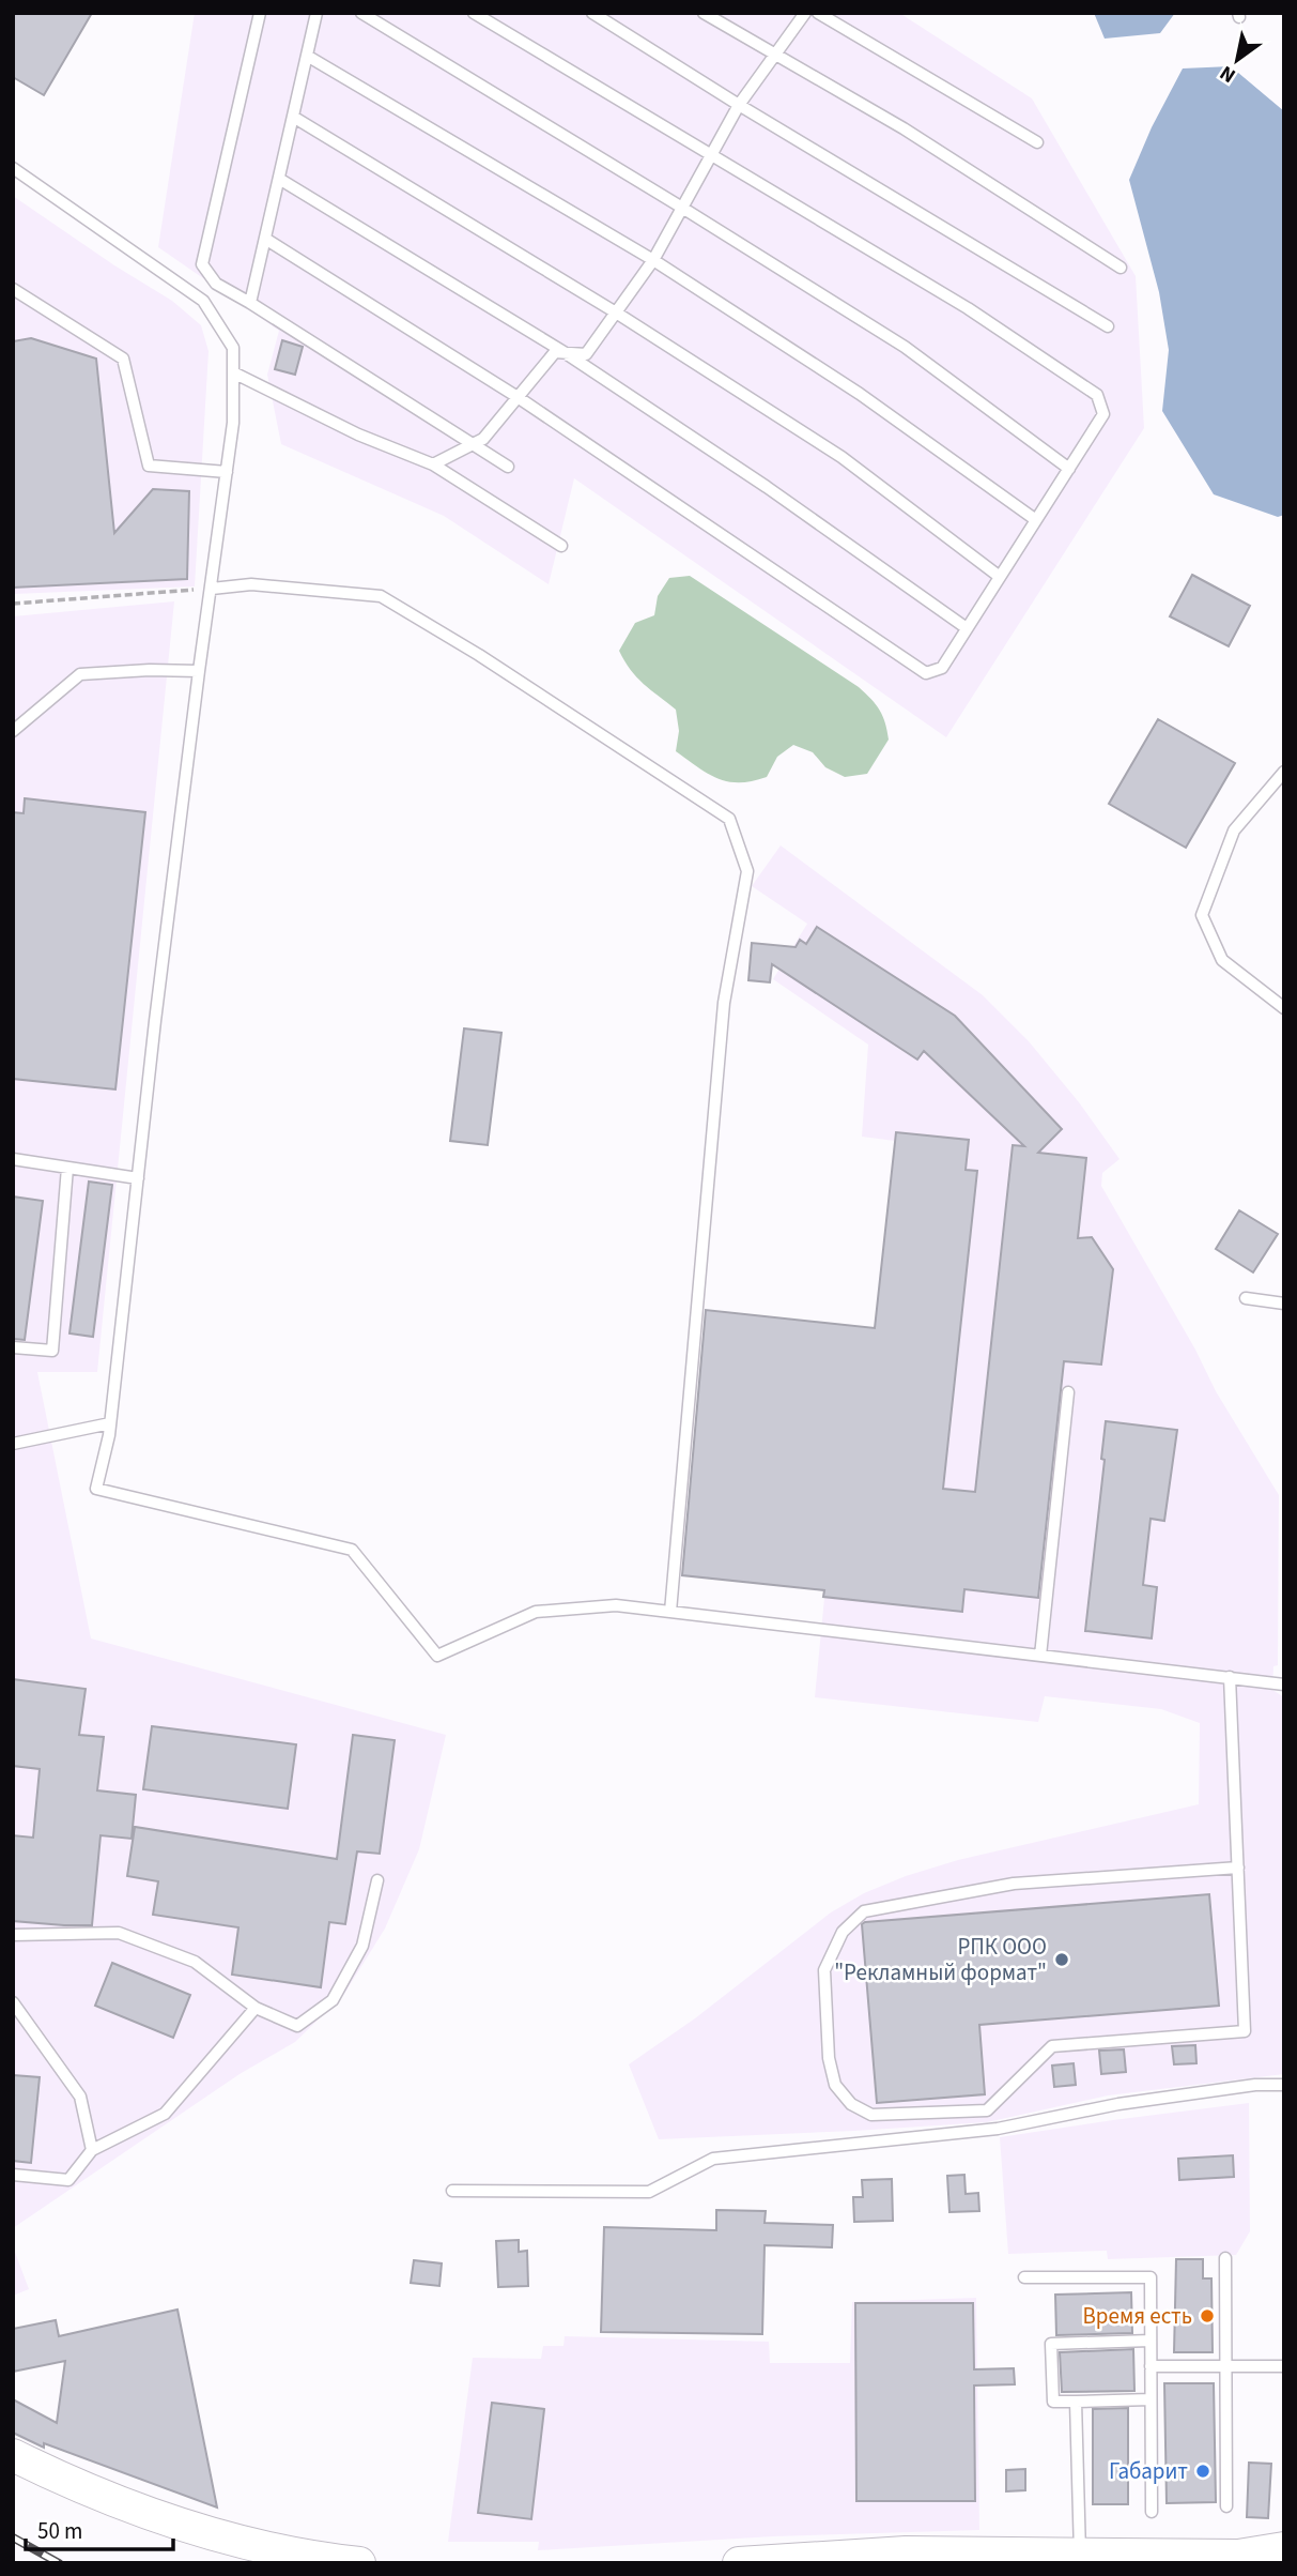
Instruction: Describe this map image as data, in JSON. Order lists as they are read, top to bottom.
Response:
{
  "places": ["РПК ООО \"Рекламный формат\"", "Время есть", "Габарит"],
  "scale_bar": "50 m",
  "north": "bottom left"
}
